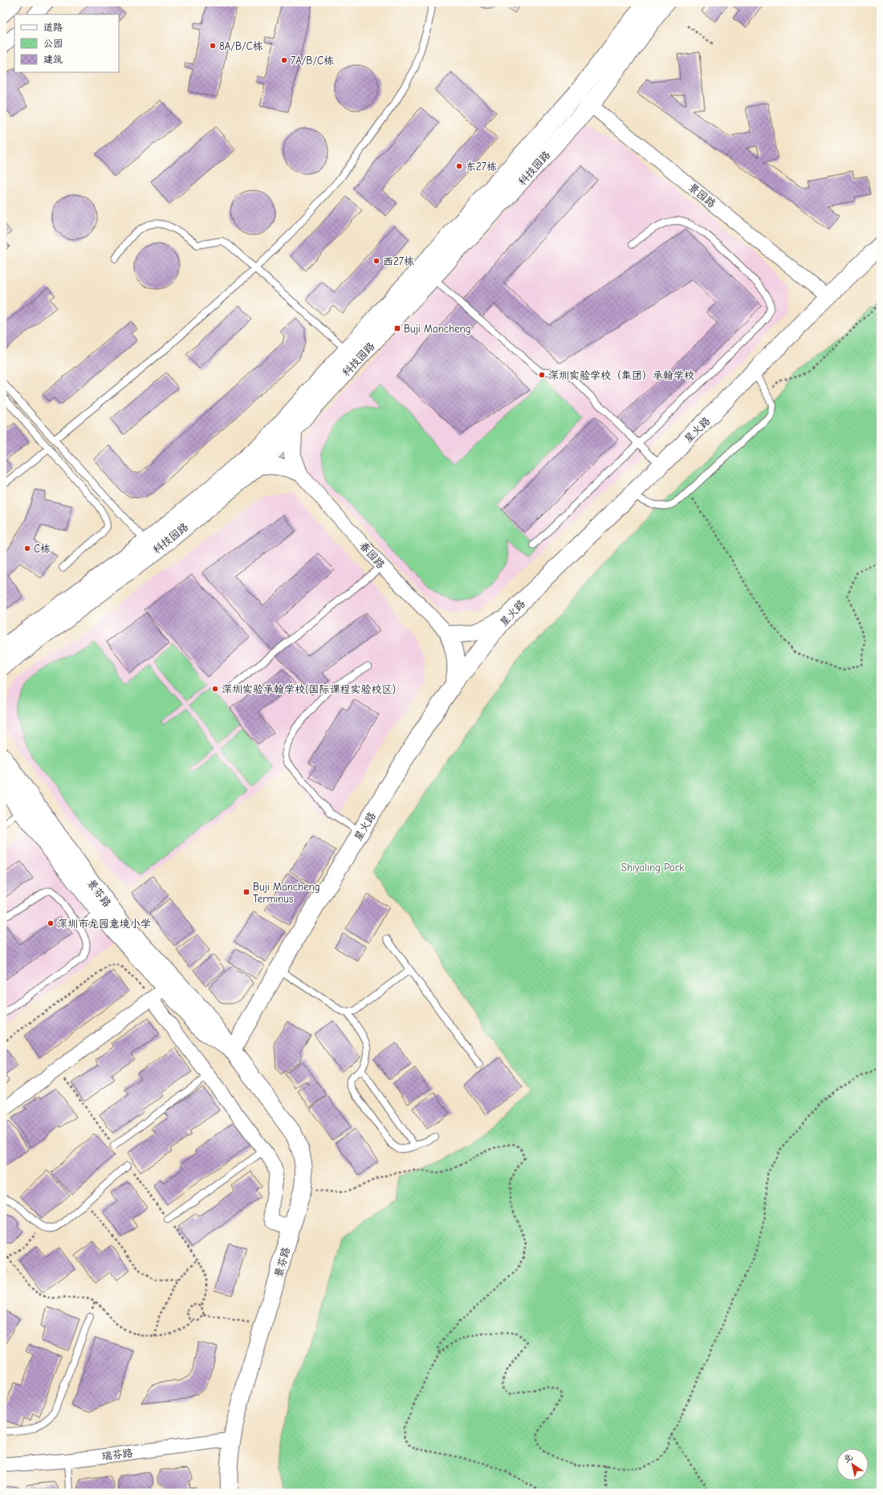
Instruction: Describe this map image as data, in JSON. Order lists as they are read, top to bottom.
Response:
{
  "streets": {
    "main road": ["科技园路"],
    "street": [
      "景园路",
      "星火路",
      "春园路",
      "景芬路",
      "瑞芬路"
    ]
  },
  "crossings": [
    ["科技园路", "景园路"],
    ["科技园路", "春园路"],
    ["景园路", "星火路"],
    ["星火路", "春园路"],
    ["星火路", "景芬路"],
    ["景芬路", "瑞芬路"]
  ],
  "parks": ["Shiyaling Park"],
  "places": {
    "other": [
      "8A/B/C栋",
      "7A/B/C栋",
      "东27栋",
      "西27栋",
      "深圳实验学校（集团）承翰学校",
      "C栋",
      "深圳实验承翰学校(国际课程实验校区)",
      "深圳市龙园意境小学"
    ],
    "transit": ["Buji Mancheng", "Buji Mancheng Terminus"]
  },
  "legend": ["道路", "公园", "建筑"],
  "north": "top left"
}
